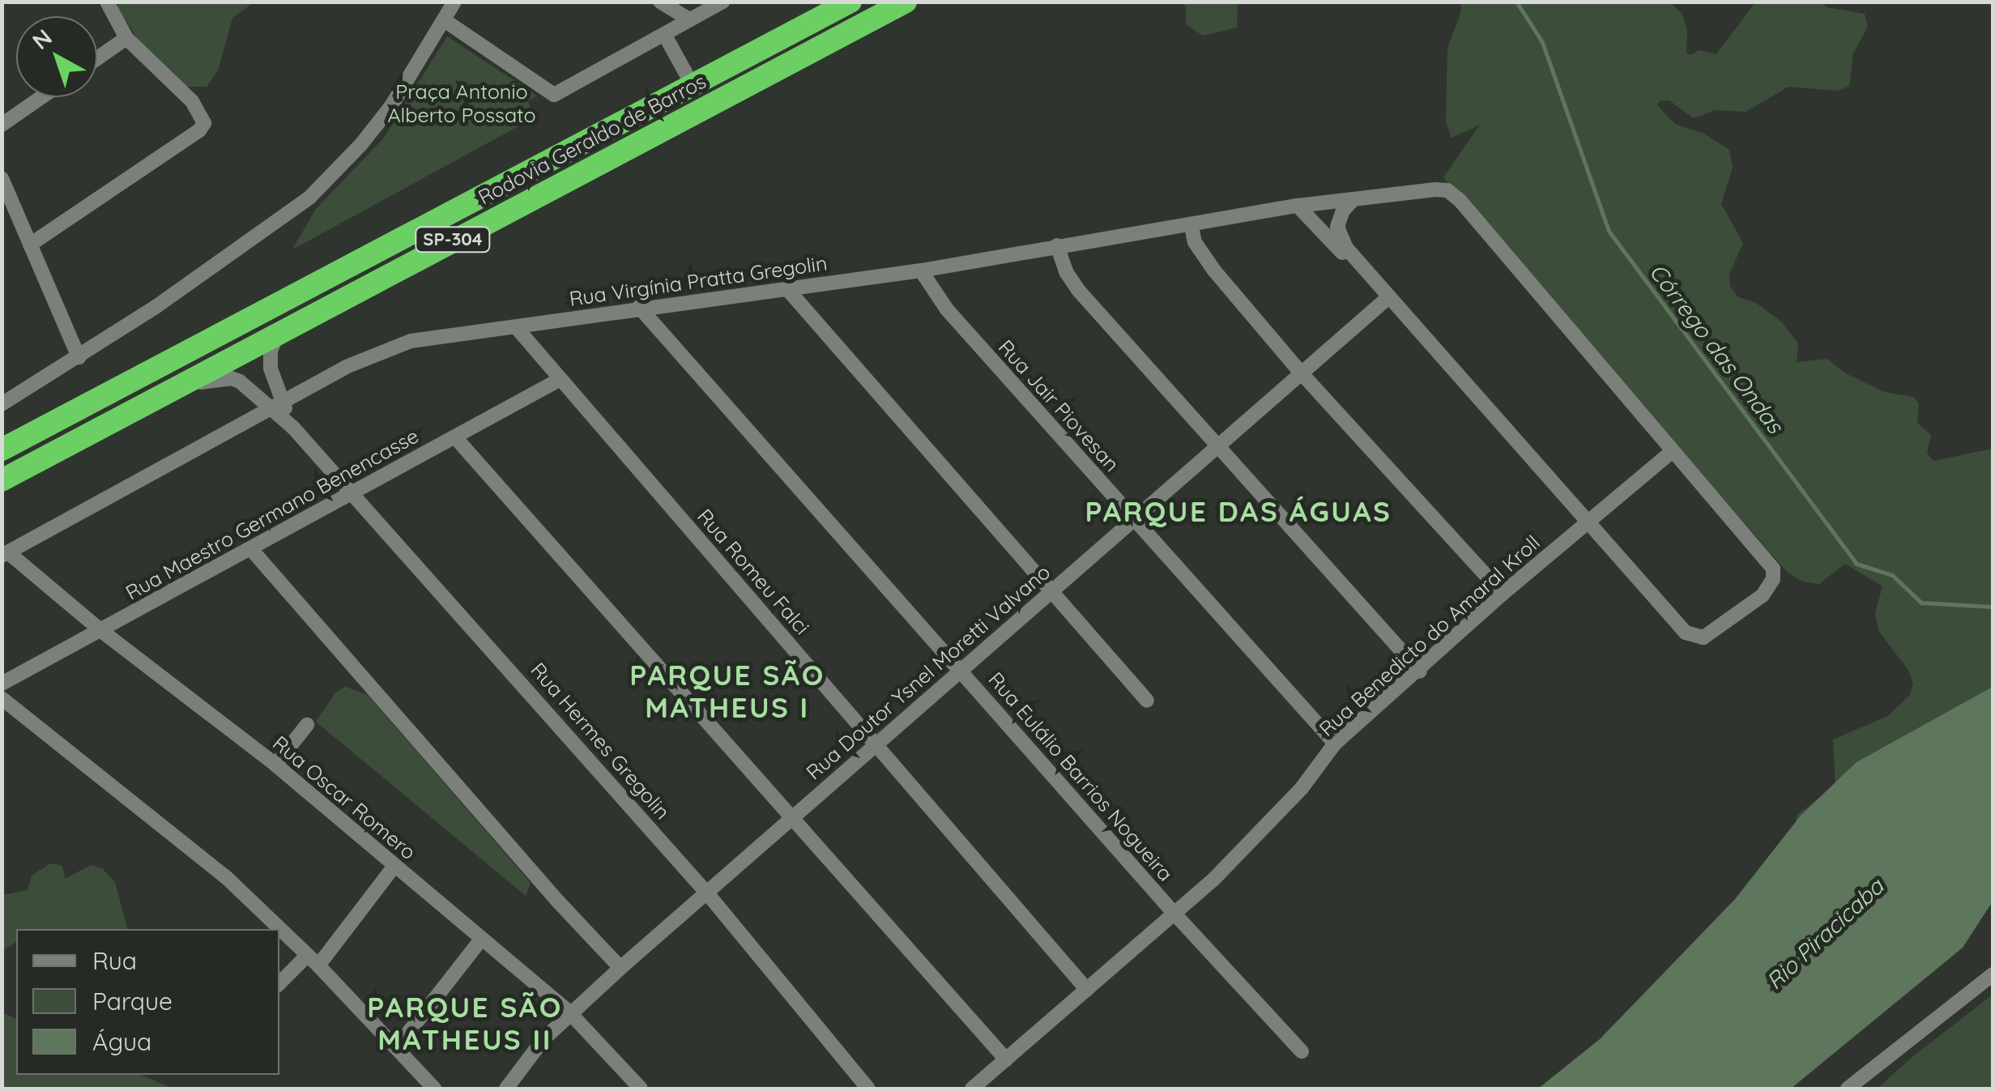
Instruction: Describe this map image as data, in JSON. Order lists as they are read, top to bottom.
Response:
{
  "streets": {
    "highway": ["Rodovia Geraldo de Barros", "SP-304"],
    "street": [
      "Rua Virgínia Pratta Gregolin",
      "Rua Jair Piovesan",
      "Rua Maestro Germano Benencasse",
      "Rua Romeu Falci",
      "Rua Benedicto do Amaral Kroll",
      "Rua Doutor Ysnel Moretti Valvano",
      "Rua Hermes Gregolin",
      "Rua Eulálio Barrios Nogueira",
      "Rua Oscar Romero"
    ]
  },
  "crossings": [
    ["Rua Virgínia Pratta Gregolin", "Rua Jair Piovesan"],
    ["Rua Virgínia Pratta Gregolin", "Rua Romeu Falci"],
    ["Rua Virgínia Pratta Gregolin", "Rua Benedicto do Amaral Kroll"],
    ["Rua Virgínia Pratta Gregolin", "Rua Hermes Gregolin"],
    ["Rua Virgínia Pratta Gregolin", "Rua Eulálio Barrios Nogueira"],
    ["Rua Virgínia Pratta Gregolin", "Rua Oscar Romero"],
    ["Rua Jair Piovesan", "Rua Benedicto do Amaral Kroll"],
    ["Rua Jair Piovesan", "Rua Doutor Ysnel Moretti Valvano"],
    ["Rua Maestro Germano Benencasse", "Rua Romeu Falci"],
    ["Rua Maestro Germano Benencasse", "Rua Hermes Gregolin"],
    ["Rua Maestro Germano Benencasse", "Rua Oscar Romero"],
    ["Rua Romeu Falci", "Rua Benedicto do Amaral Kroll"],
    ["Rua Romeu Falci", "Rua Doutor Ysnel Moretti Valvano"],
    ["Rua Benedicto do Amaral Kroll", "Rua Eulálio Barrios Nogueira"],
    ["Rua Doutor Ysnel Moretti Valvano", "Rua Hermes Gregolin"],
    ["Rua Doutor Ysnel Moretti Valvano", "Rua Eulálio Barrios Nogueira"],
    ["Rua Doutor Ysnel Moretti Valvano", "Rua Oscar Romero"]
  ],
  "districts": ["PARQUE DAS ÁGUAS", "PARQUE SÃO MATHEUS I", "PARQUE SÃO MATHEUS II"],
  "water": ["Córrego das Ondas", "Rio Piracicaba"],
  "parks": ["Praça Antonio Alberto Possato"],
  "legend": ["Rua", "Parque", "Água"],
  "north": "top left"
}
